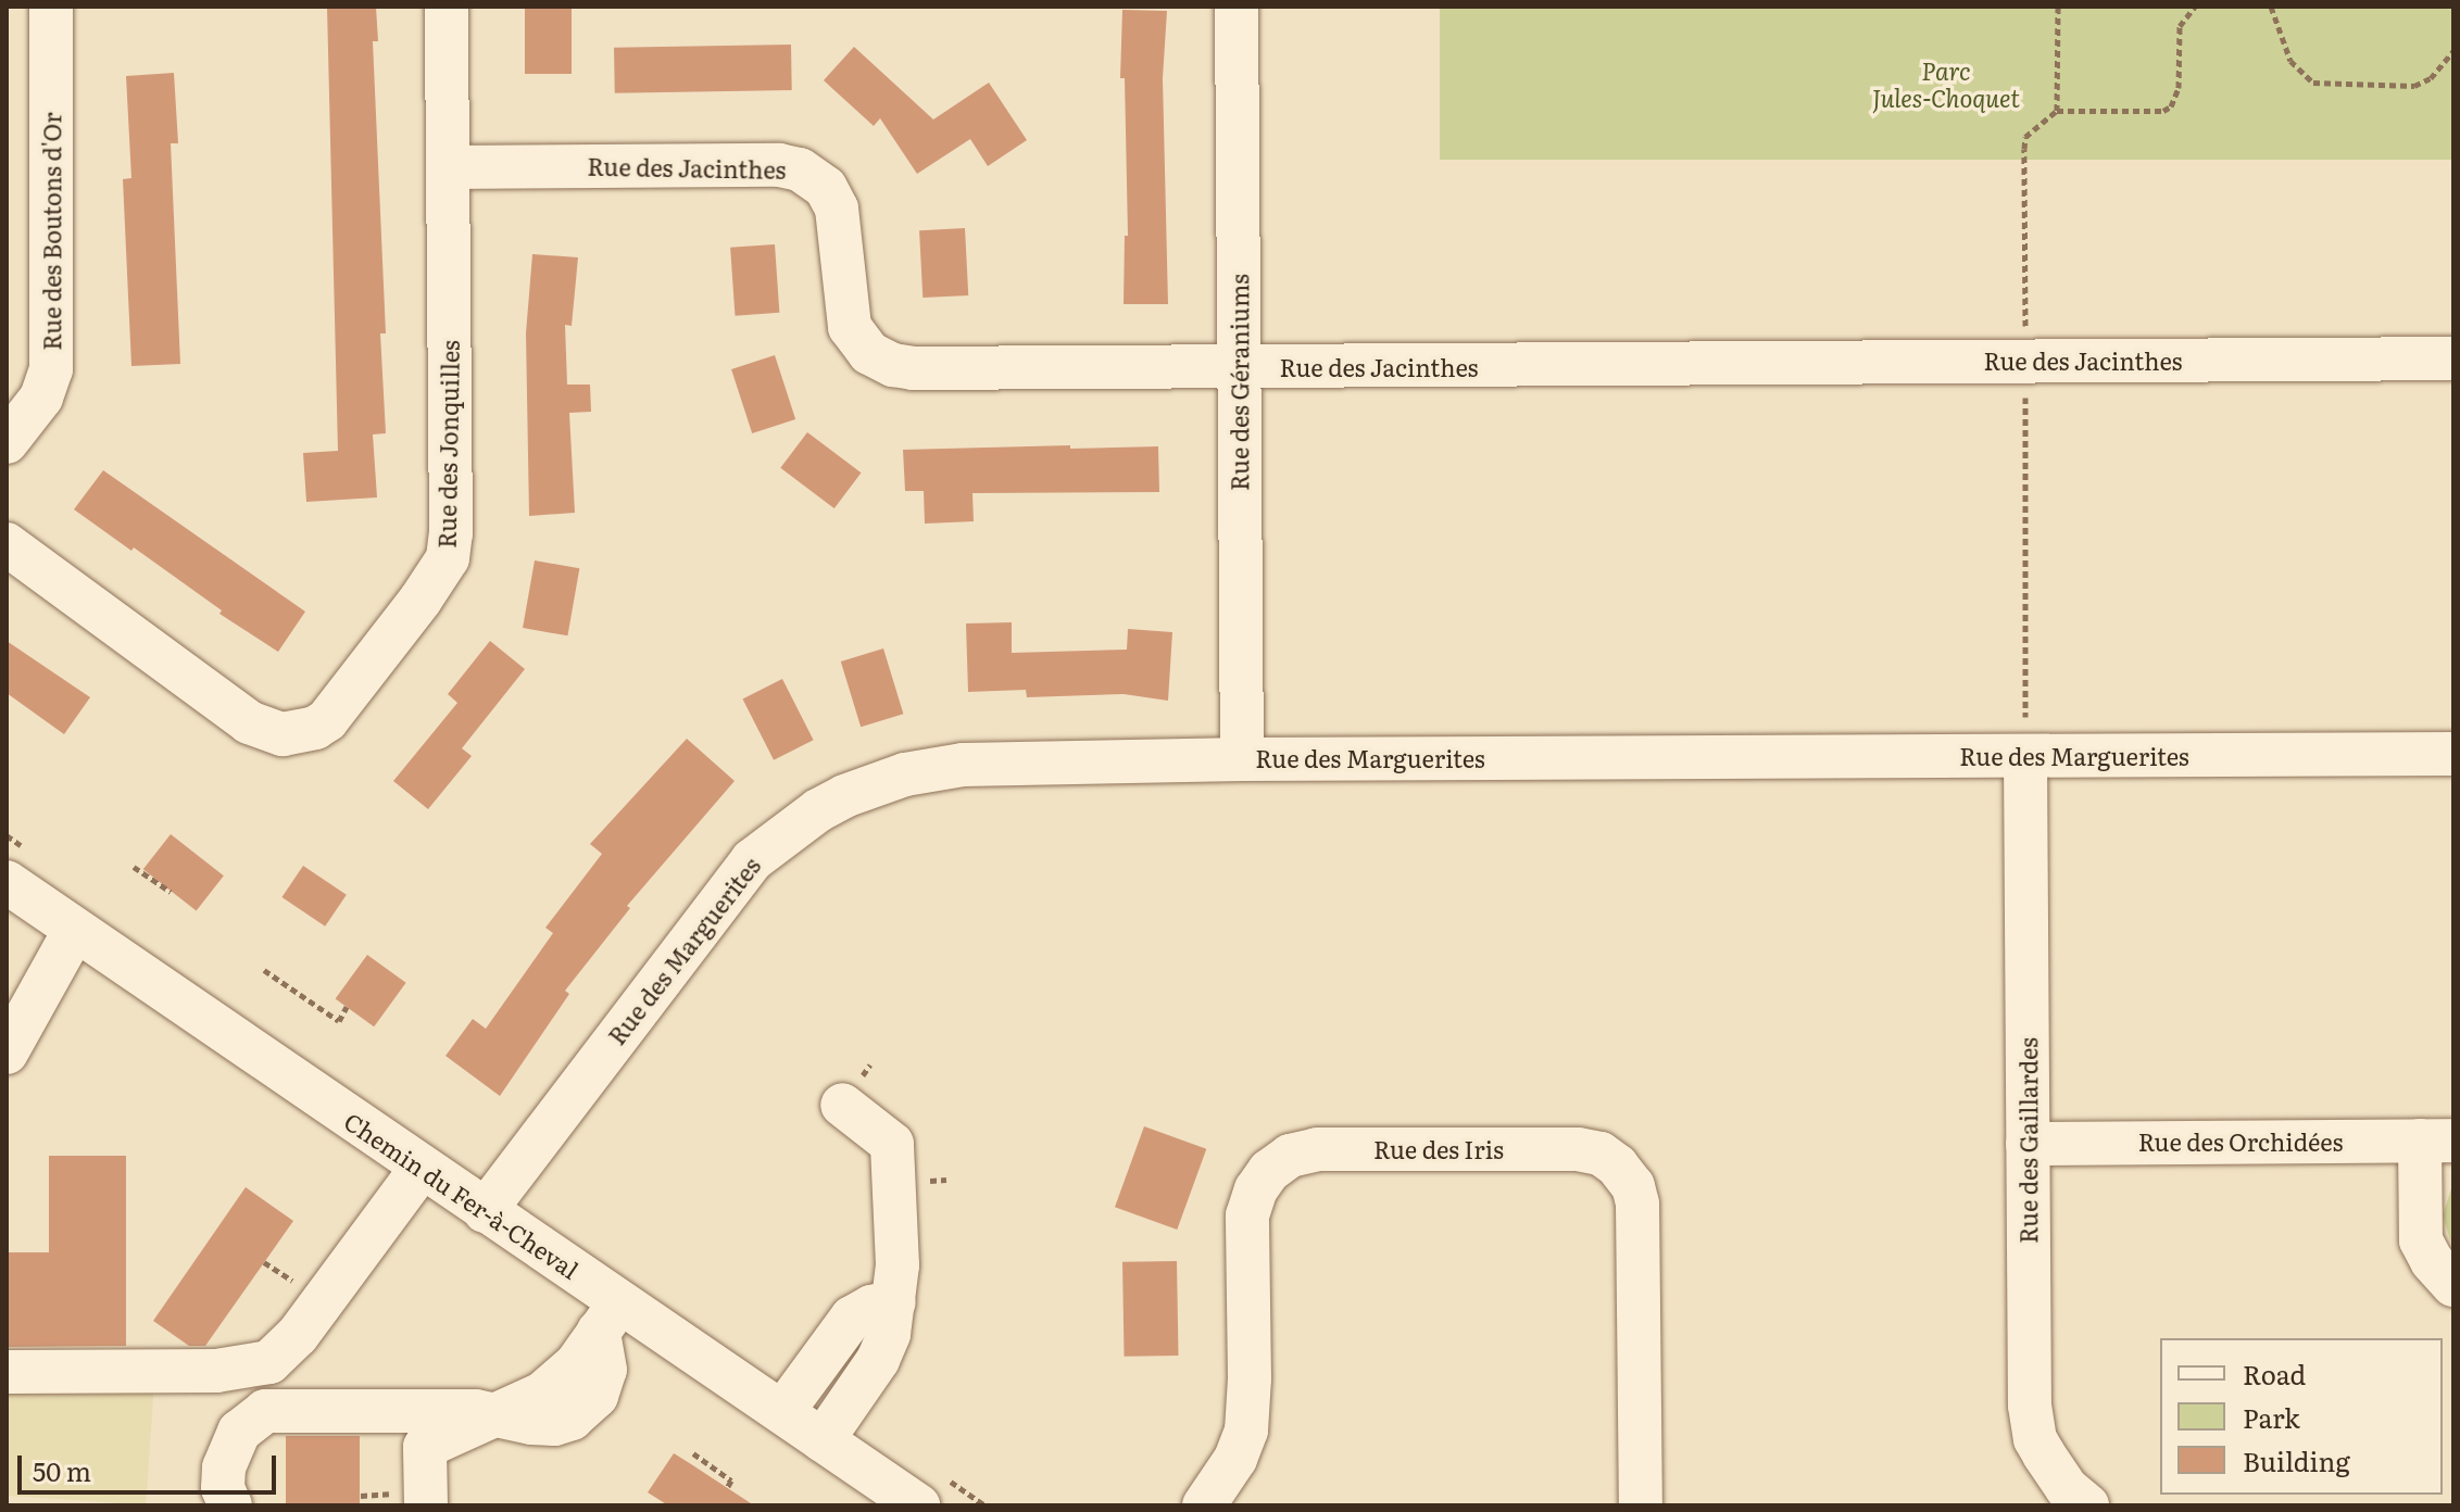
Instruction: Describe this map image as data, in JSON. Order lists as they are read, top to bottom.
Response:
{
  "streets": {
    "street": [
      "Rue des Jacinthes",
      "Rue des Boutons d'Or",
      "Rue des Géraniums",
      "Rue des Jonquilles",
      "Rue des Marguerites",
      "Rue des Gaillardes",
      "Rue des Orchidées",
      "Rue des Iris",
      "Chemin du Fer-à-Cheval"
    ]
  },
  "crossings": [
    ["Rue des Jacinthes", "Rue des Géraniums"],
    ["Rue des Jacinthes", "Rue des Jonquilles"],
    ["Rue des Géraniums", "Rue des Marguerites"],
    ["Rue des Marguerites", "Rue des Gaillardes"],
    ["Rue des Marguerites", "Chemin du Fer-à-Cheval"],
    ["Rue des Gaillardes", "Rue des Orchidées"]
  ],
  "parks": ["Parc Jules-Choquet"],
  "legend": ["Road", "Park", "Building"],
  "scale_bar": "50 m"
}
